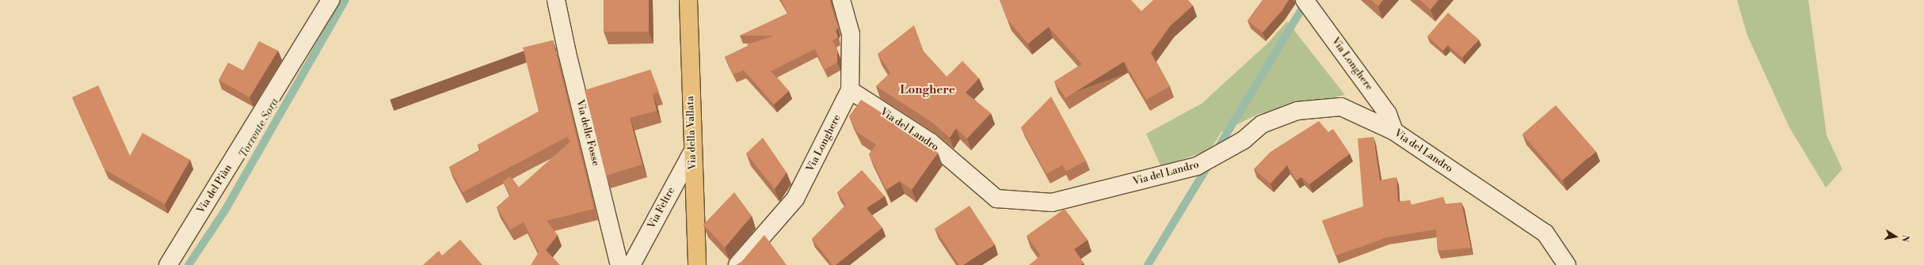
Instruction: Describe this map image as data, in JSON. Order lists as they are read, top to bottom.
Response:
{
  "streets": {
    "main road": ["Via della Vallata"],
    "street": [
      "Via Longhere",
      "Via del Landro",
      "Via delle Fosse",
      "Via del Piàn",
      "Via Feltre"
    ]
  },
  "crossings": [
    ["Via Longhere", "Via del Landro"],
    ["Via della Vallata", "Via Feltre"]
  ],
  "districts": ["Longhere"],
  "water": ["Torrente Sora"],
  "north": "right"
}
